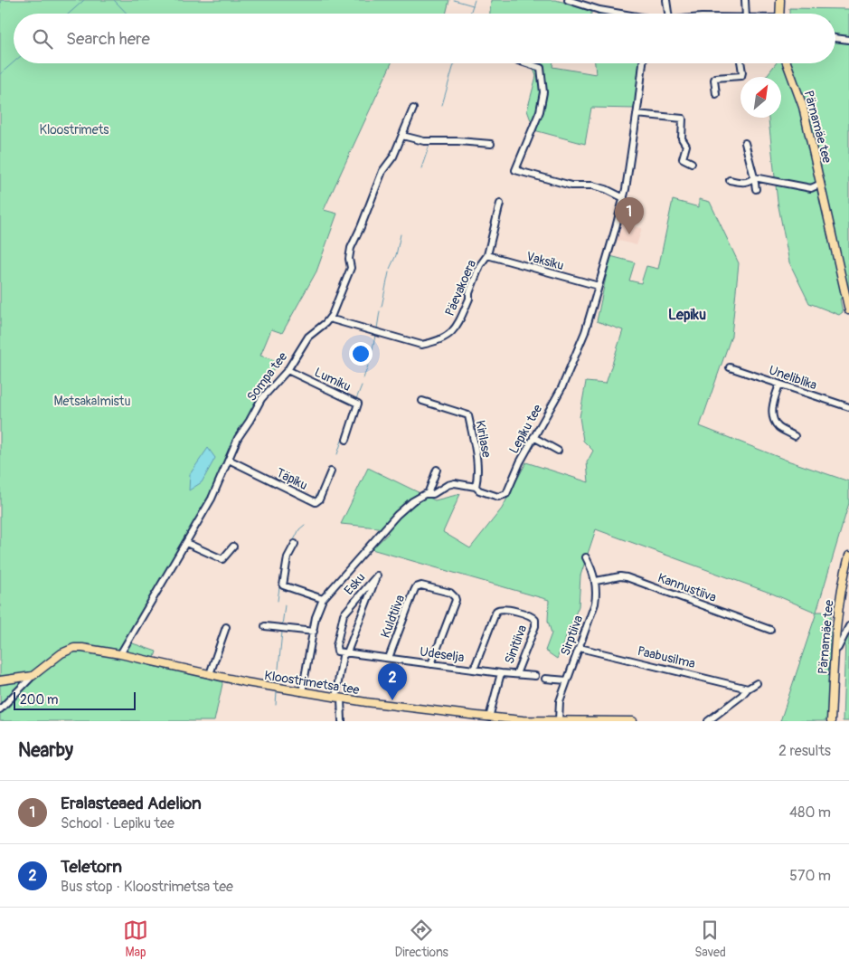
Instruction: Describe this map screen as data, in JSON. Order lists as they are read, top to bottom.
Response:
{
  "streets": {
    "main road": ["Pärnamäe tee", "Kloostrimetsa tee"],
    "street": [
      "Vaksiku",
      "Päevakoera",
      "Sompa tee",
      "Uneliblika",
      "Lumiku",
      "Lepiku tee",
      "Kirilase",
      "Täpiku",
      "Esku",
      "Kannustiiva",
      "Kuldtiiva",
      "Sirptiiva",
      "Sinitiiva",
      "Udeselja",
      "Paabusilma"
    ]
  },
  "crossings": [
    ["Vaksiku", "Päevakoera"],
    ["Vaksiku", "Lepiku tee"],
    ["Päevakoera", "Sompa tee"],
    ["Sompa tee", "Lumiku"],
    ["Sompa tee", "Täpiku"],
    ["Sompa tee", "Kloostrimetsa tee"],
    ["Lepiku tee", "Kirilase"],
    ["Lepiku tee", "Kloostrimetsa tee"],
    ["Esku", "Udeselja"],
    ["Esku", "Kloostrimetsa tee"],
    ["Kannustiiva", "Sirptiiva"],
    ["Kuldtiiva", "Udeselja"],
    ["Sirptiiva", "Paabusilma"],
    ["Sirptiiva", "Kloostrimetsa tee"],
    ["Sinitiiva", "Udeselja"]
  ],
  "districts": ["Lepiku"],
  "parks": ["Kloostrimets", "Metsakalmistu"],
  "scale_bar": "200 m",
  "north": "top right",
  "page": {
    "search": "Search here",
    "pins": ["1", "2"],
    "scale": "200 m",
    "heading": ["Nearby", "2 results"],
    "list": [
      {
        "mark": "1",
        "name": "Eralasteaed Adelion",
        "note": "School · Lepiku tee",
        "value": "480 m"
      },
      {
        "mark": "2",
        "name": "Teletorn",
        "note": "Bus stop · Kloostrimetsa tee",
        "value": "570 m"
      }
    ],
    "nav": ["Map", "Directions", "Saved"]
  }
}
